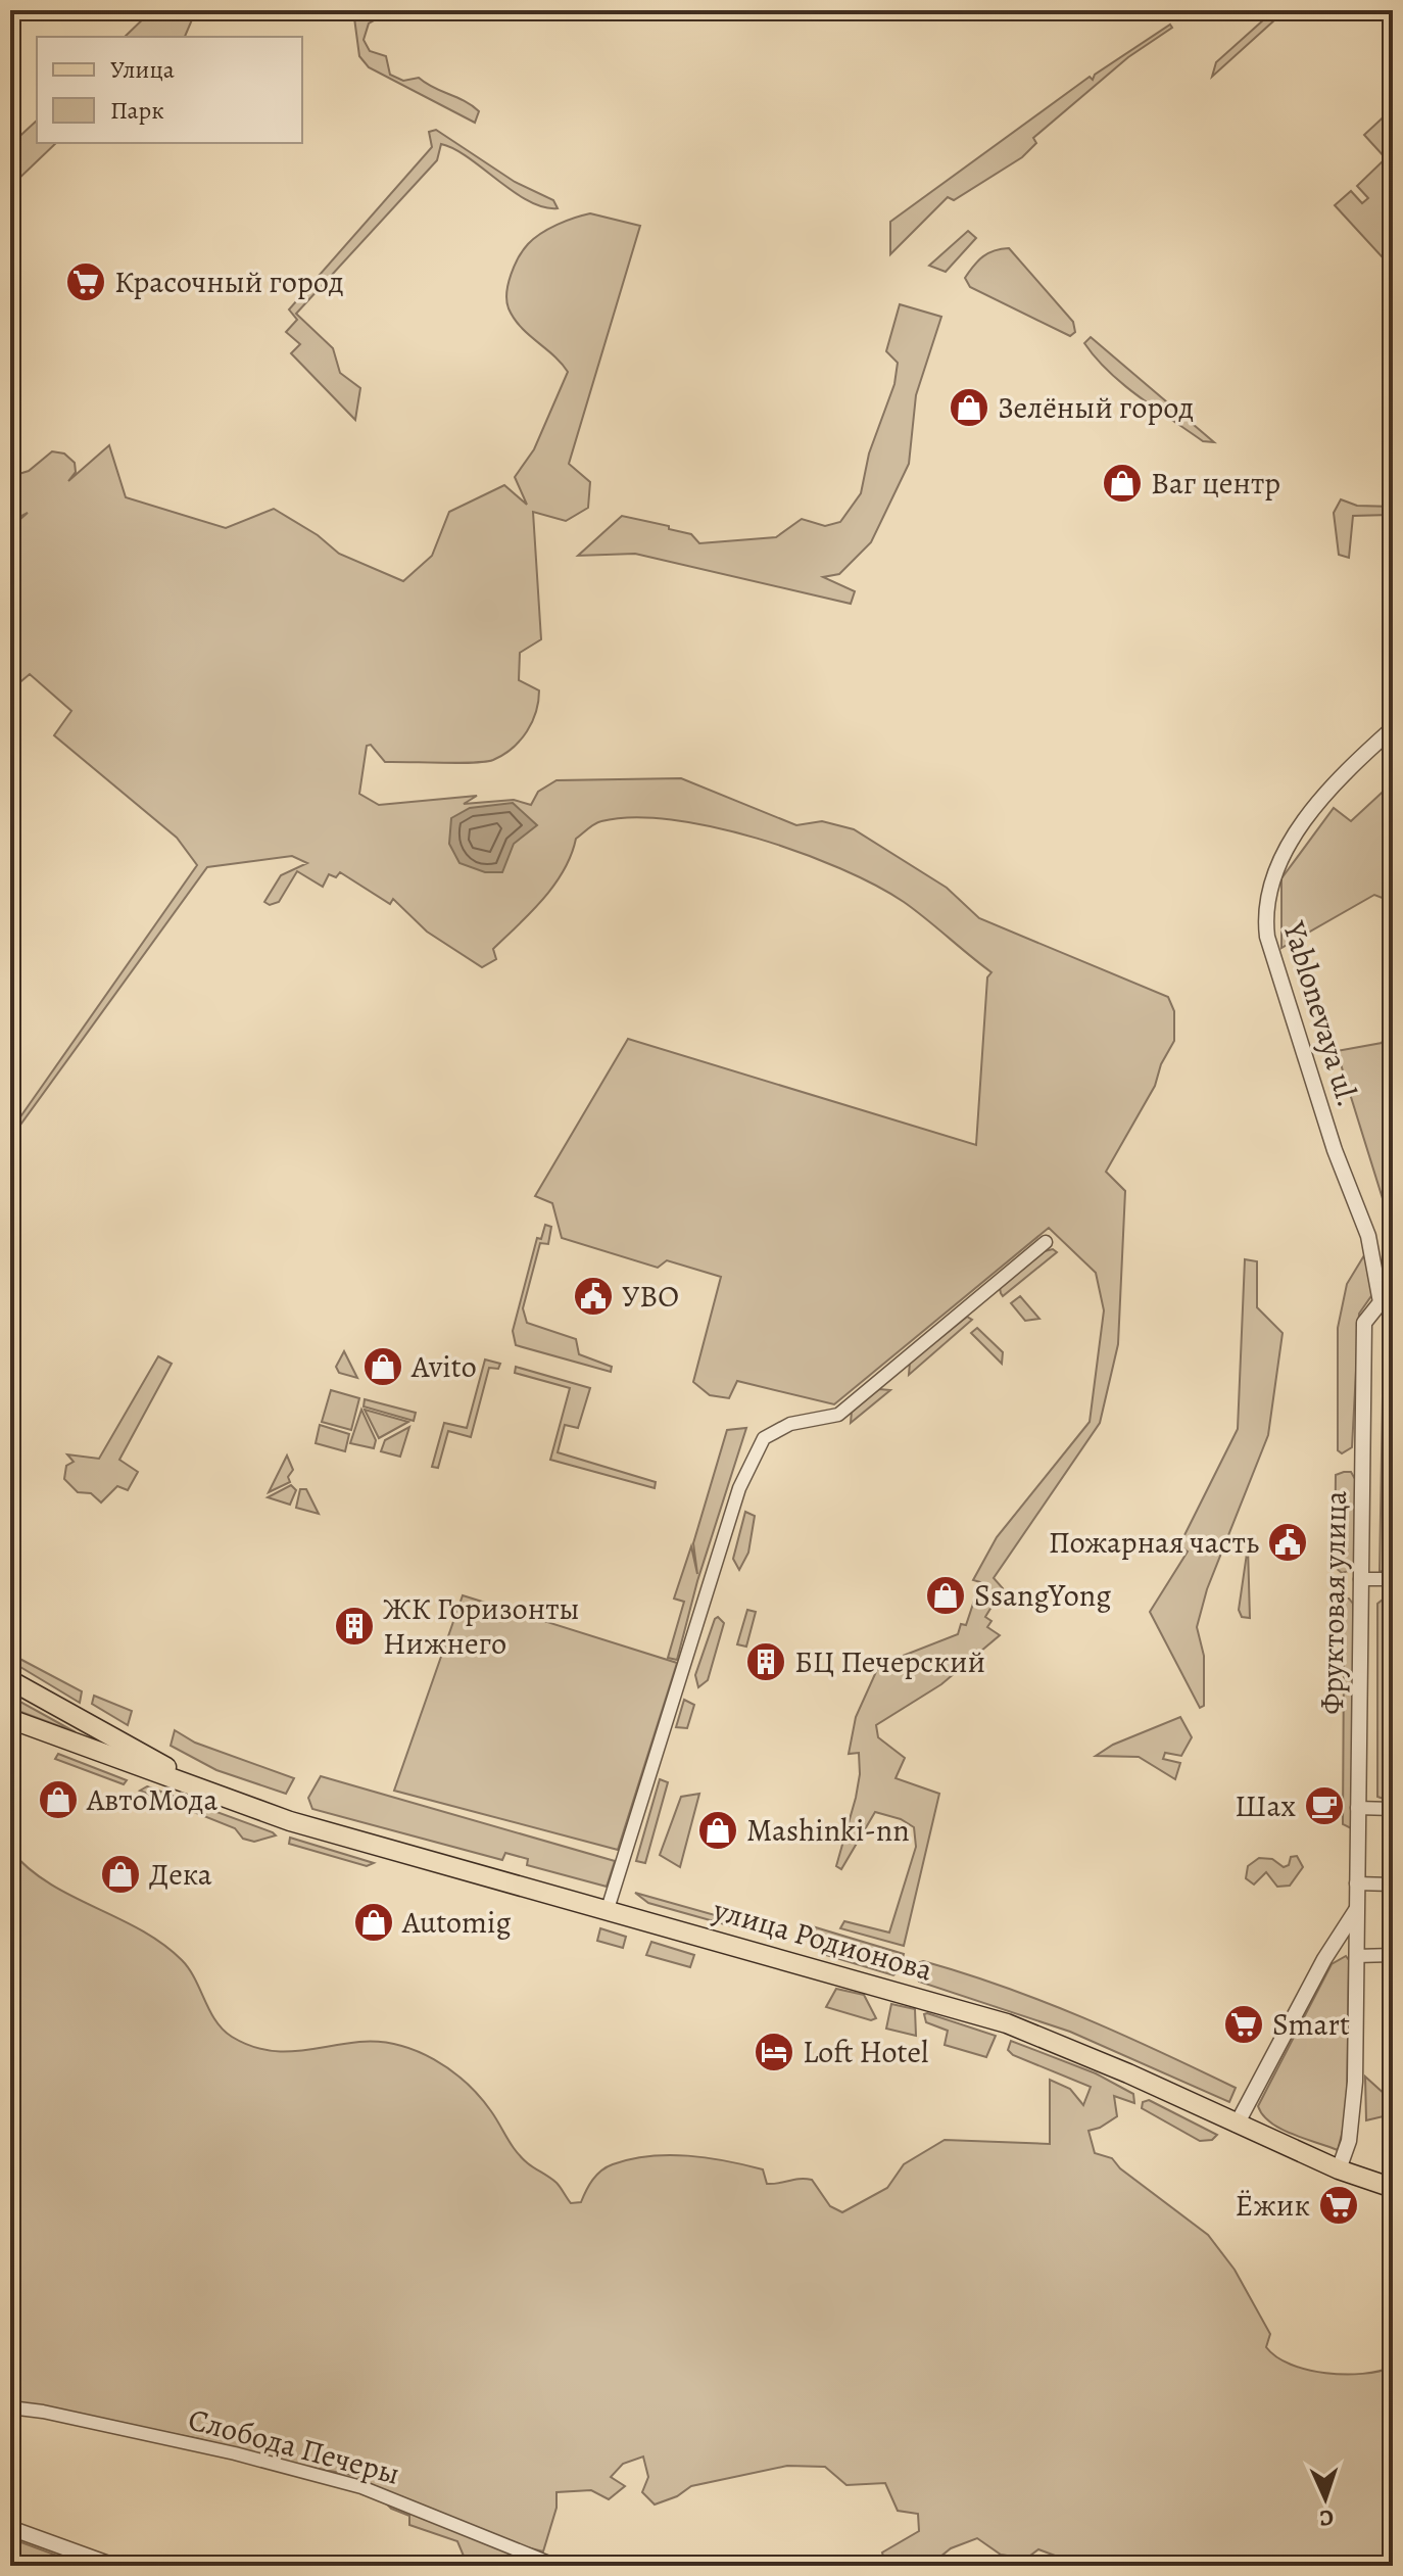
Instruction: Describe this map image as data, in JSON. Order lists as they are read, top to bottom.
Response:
{
  "streets": {
    "main road": ["улица Родионова"],
    "street": ["Yablonevaya ul.", "Фруктовая улица", "Слобода Печеры"]
  },
  "crossings": [
    ["Yablonevaya ul.", "Фруктовая улица"],
    ["Фруктовая улица", "улица Родионова"]
  ],
  "places": {
    "supermarket": ["Красочный город", "Smart", "Ёжик"],
    "shop": [
      "Зелёный город",
      "Ваг центр",
      "Avito",
      "SsangYong",
      "АвтоМода",
      "Mashinki-nn",
      "Дека",
      "Automig"
    ],
    "public building": ["УВО", "Пожарная часть"],
    "building": ["ЖК Горизонты Нижнего", "БЦ Печерский"],
    "cafe": ["Шах"],
    "hotel": ["Loft Hotel"]
  },
  "legend": ["Улица", "Парк"],
  "north": "bottom"
}
